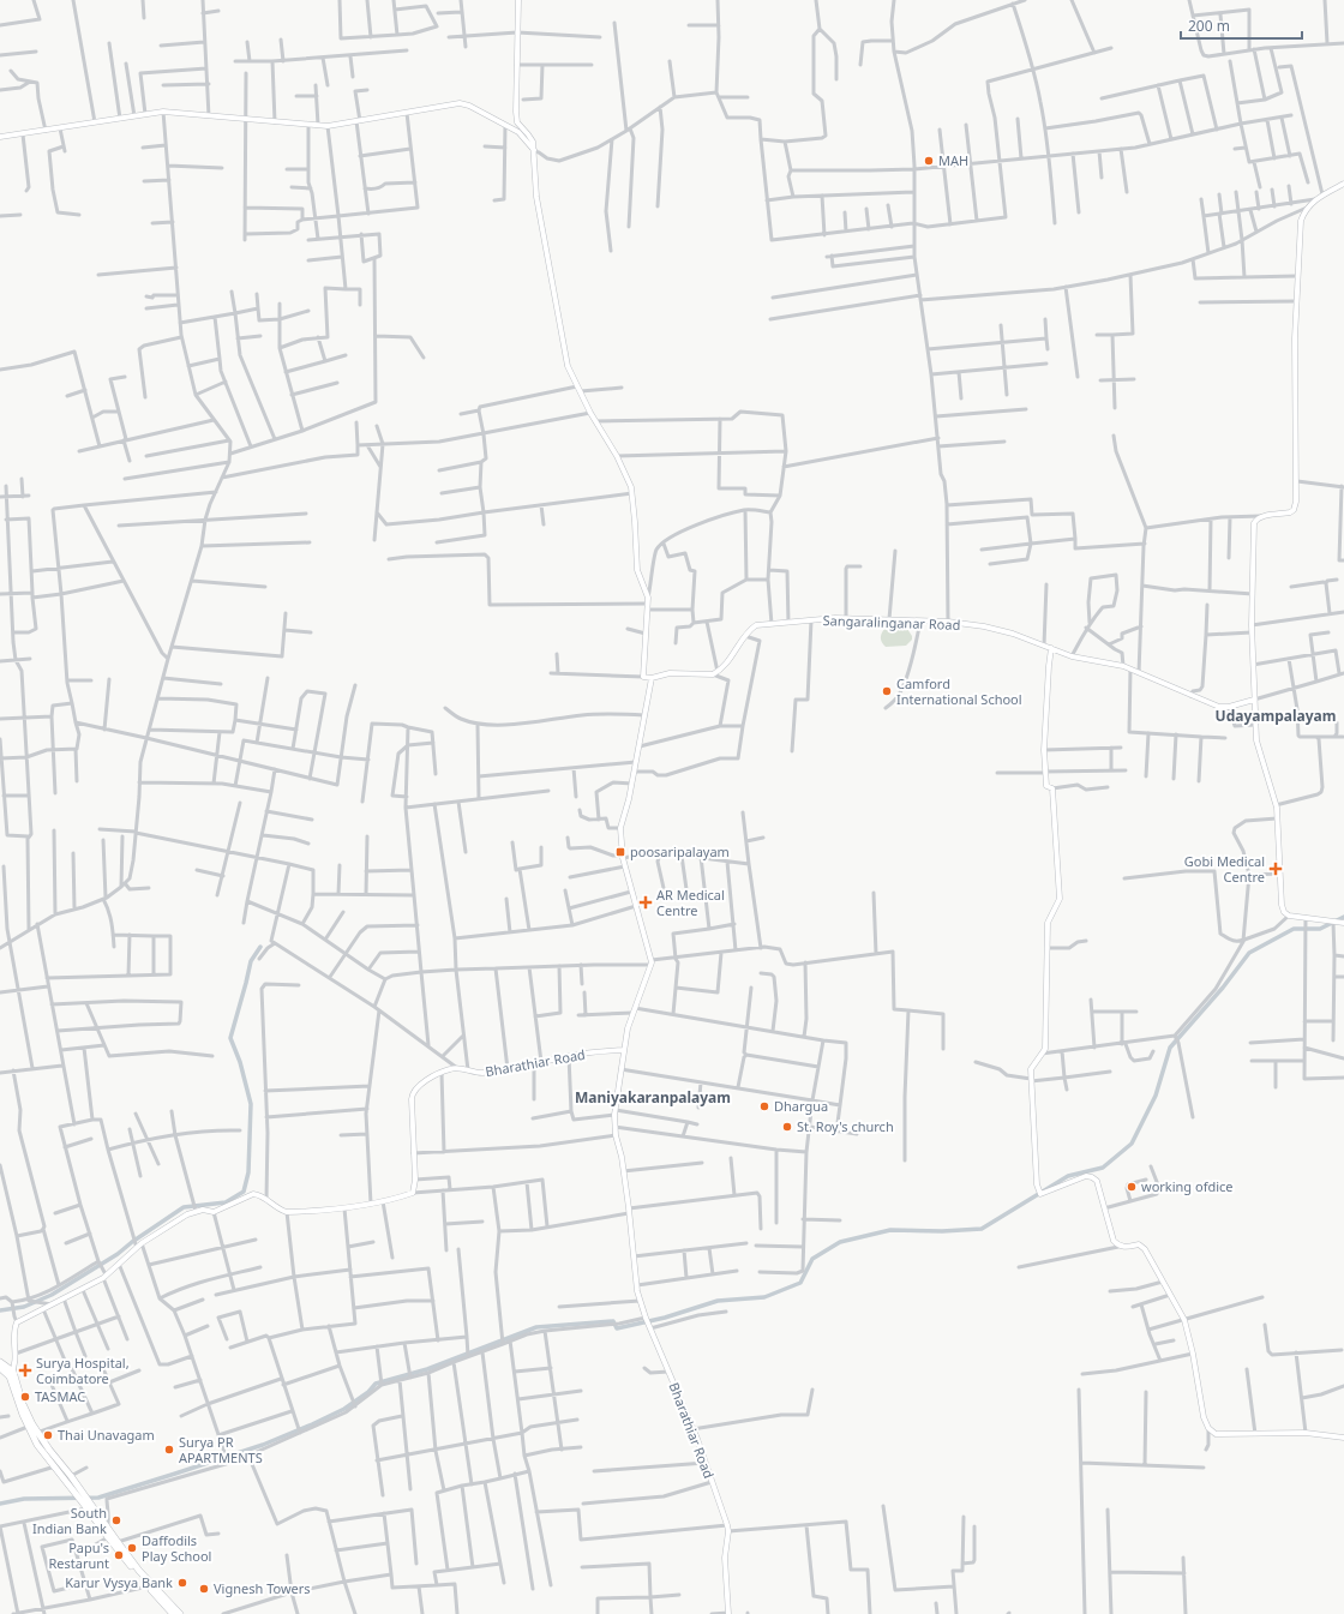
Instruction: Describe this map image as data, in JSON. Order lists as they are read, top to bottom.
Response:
{
  "streets": {
    "street": ["Sangaralinganar Road", "Bharathiar Road"]
  },
  "districts": ["Udayampalayam", "Maniyakaranpalayam"],
  "places": {
    "other": [
      "MAH",
      "Camford International School",
      "Dhargua",
      "St. Roy's church",
      "working ofdice",
      "TASMAC",
      "Thai Unavagam",
      "Surya PR APARTMENTS",
      "South Indian Bank",
      "Daffodils Play School",
      "Papu's Restarunt",
      "Karur Vysya Bank",
      "Vignesh Towers"
    ],
    "transit": ["poosaripalayam"],
    "health": ["Gobi Medical Centre", "AR Medical Centre", "Surya Hospital, Coimbatore"]
  },
  "scale_bar": "200 m"
}
